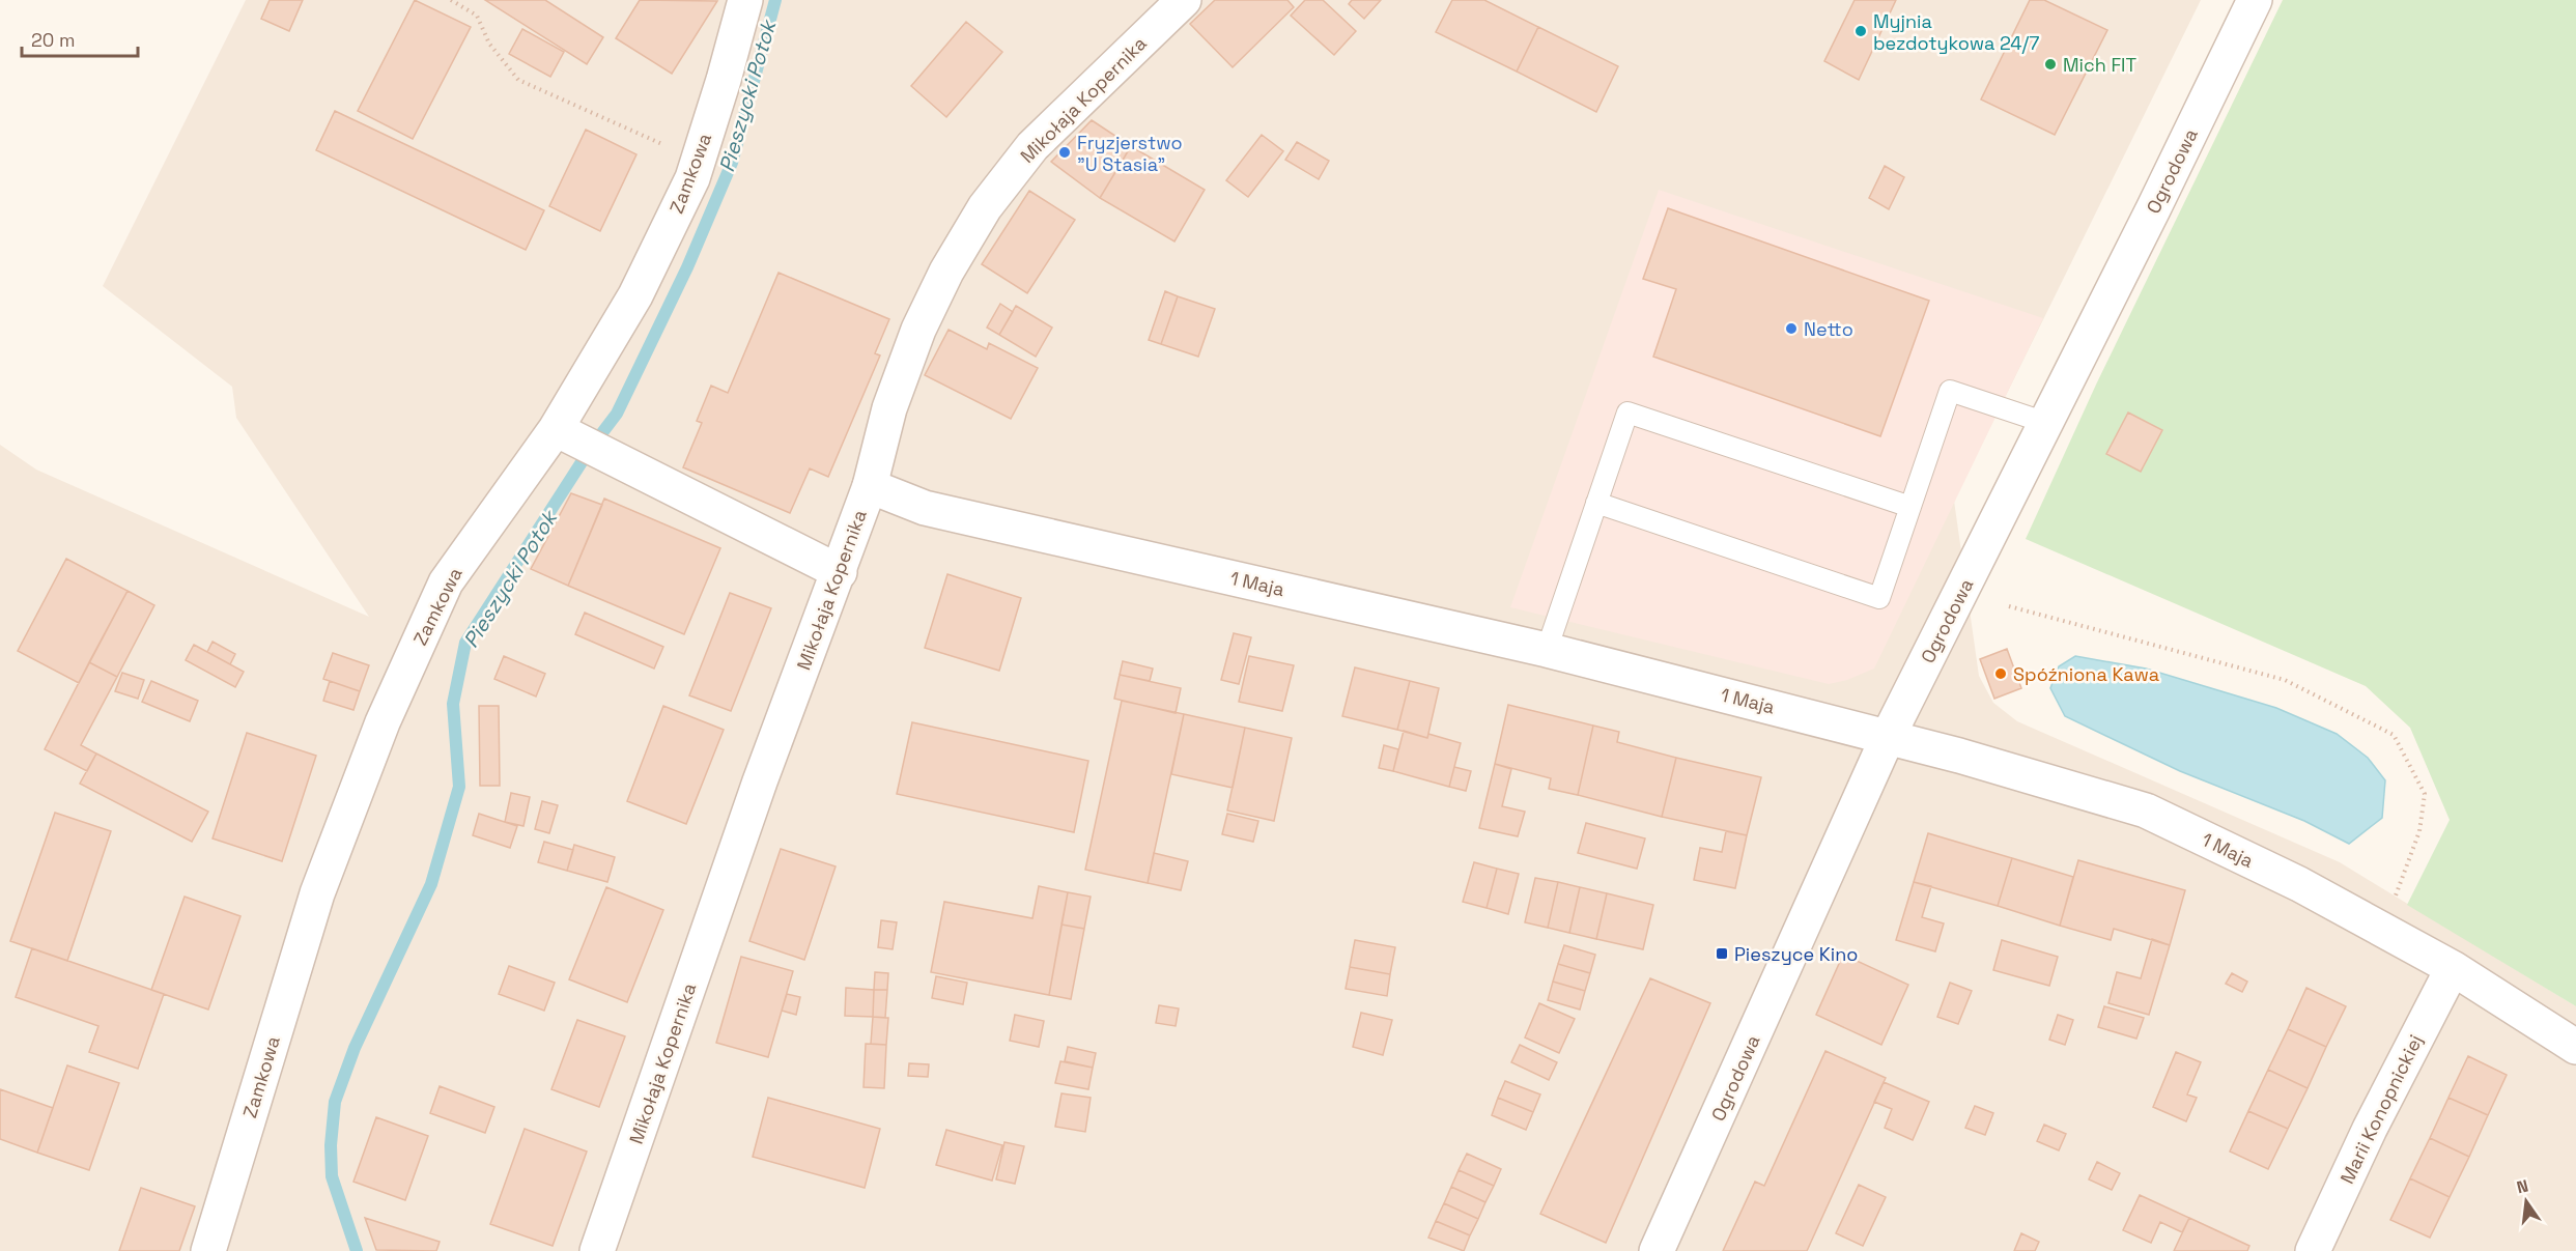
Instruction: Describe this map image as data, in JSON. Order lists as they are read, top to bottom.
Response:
{
  "streets": {
    "street": [
      "Mikołaja Kopernika",
      "Ogrodowa",
      "Zamkowa",
      "1 Maja",
      "Marii Konopnickiej"
    ]
  },
  "crossings": [
    ["Mikołaja Kopernika", "1 Maja"],
    ["Ogrodowa", "1 Maja"],
    ["1 Maja", "Marii Konopnickiej"]
  ],
  "water": ["Pieszycki Potok"],
  "places": {
    "other": [
      "Myjnia bezdotykowa 24/7",
      "Mich FIT",
      "Fryzjerstwo \"U Stasia\"",
      "Netto",
      "Spóźniona Kawa"
    ],
    "transit": ["Pieszyce Kino"]
  },
  "scale_bar": "20 m",
  "north": "top"
}
